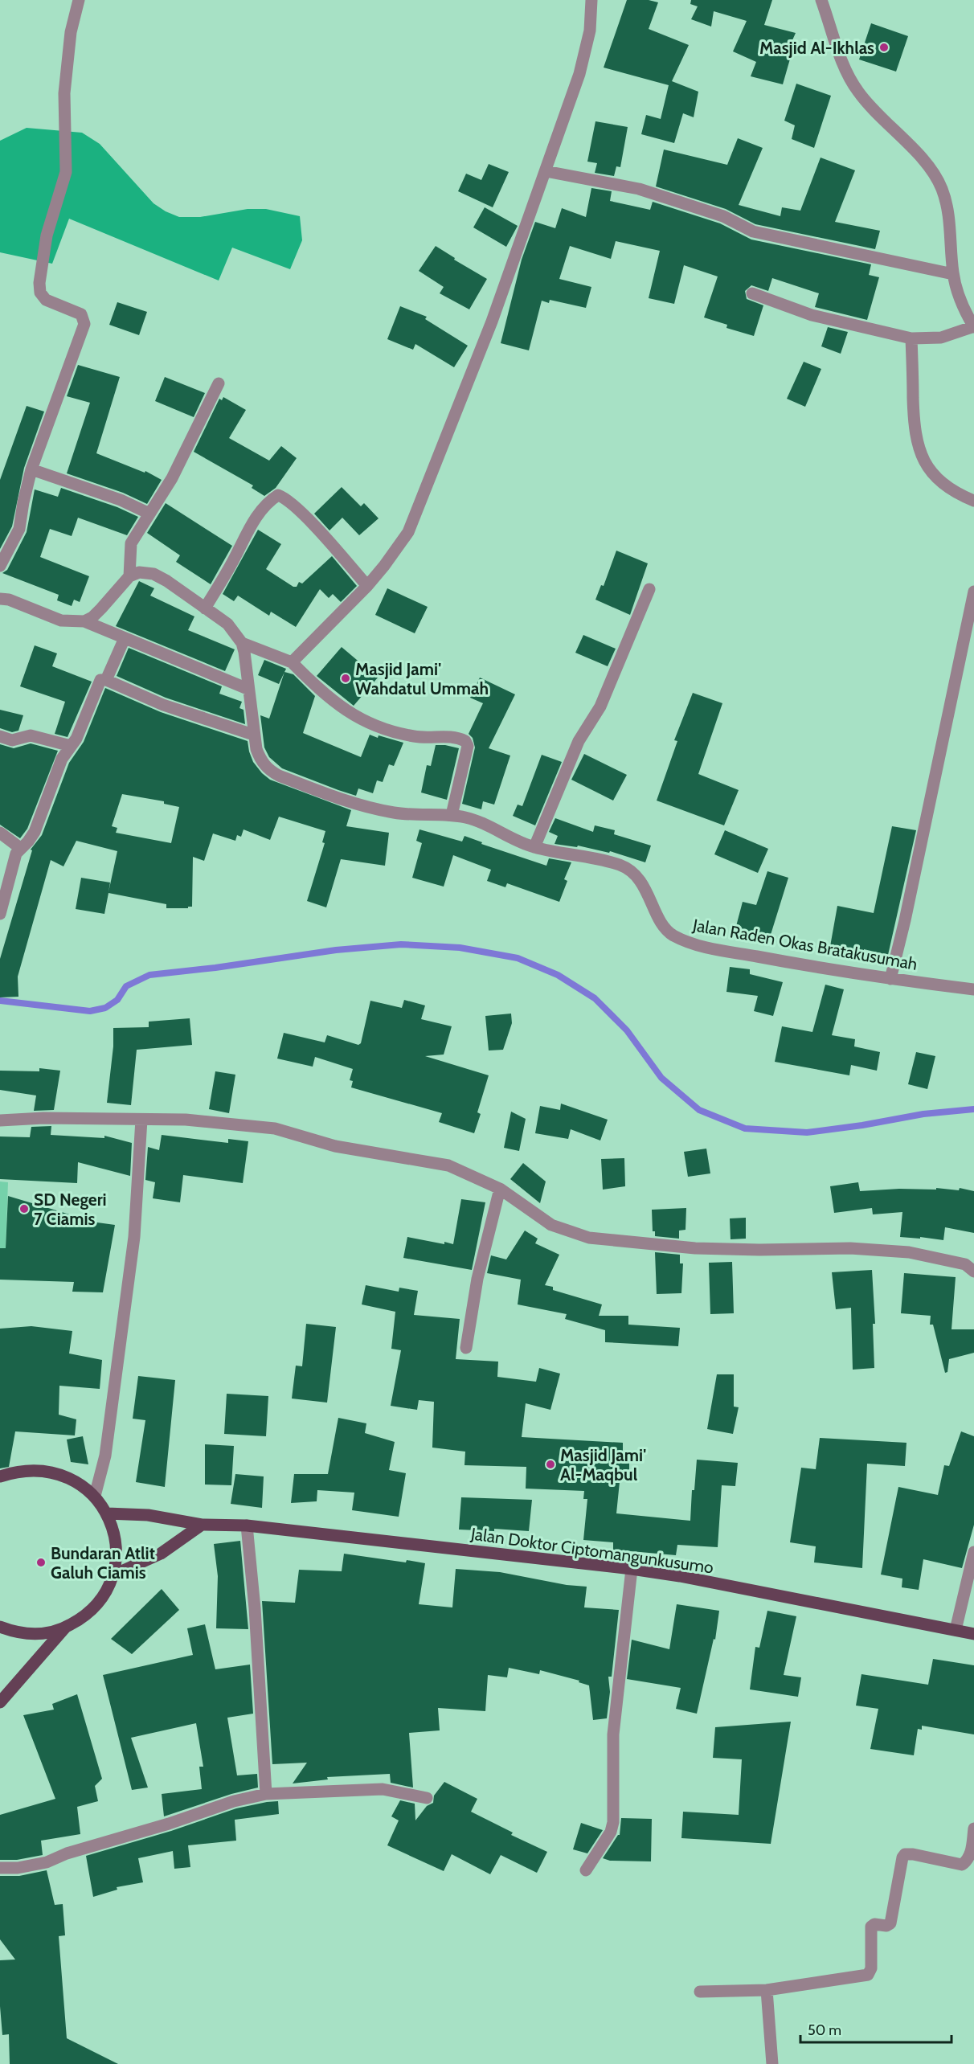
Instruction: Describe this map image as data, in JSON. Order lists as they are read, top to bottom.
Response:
{
  "streets": {
    "main road": ["Jalan Doktor Ciptomangunkusumo"],
    "street": ["Jalan Raden Okas Bratakusumah"]
  },
  "places": [
    "Masjid Al-Ikhlas",
    "Masjid Jami' Wahdatul Ummah",
    "SD Negeri 7 Ciamis",
    "Masjid Jami' Al-Maqbul",
    "Bundaran Atlit Galuh Ciamis"
  ],
  "scale_bar": "50 m"
}
